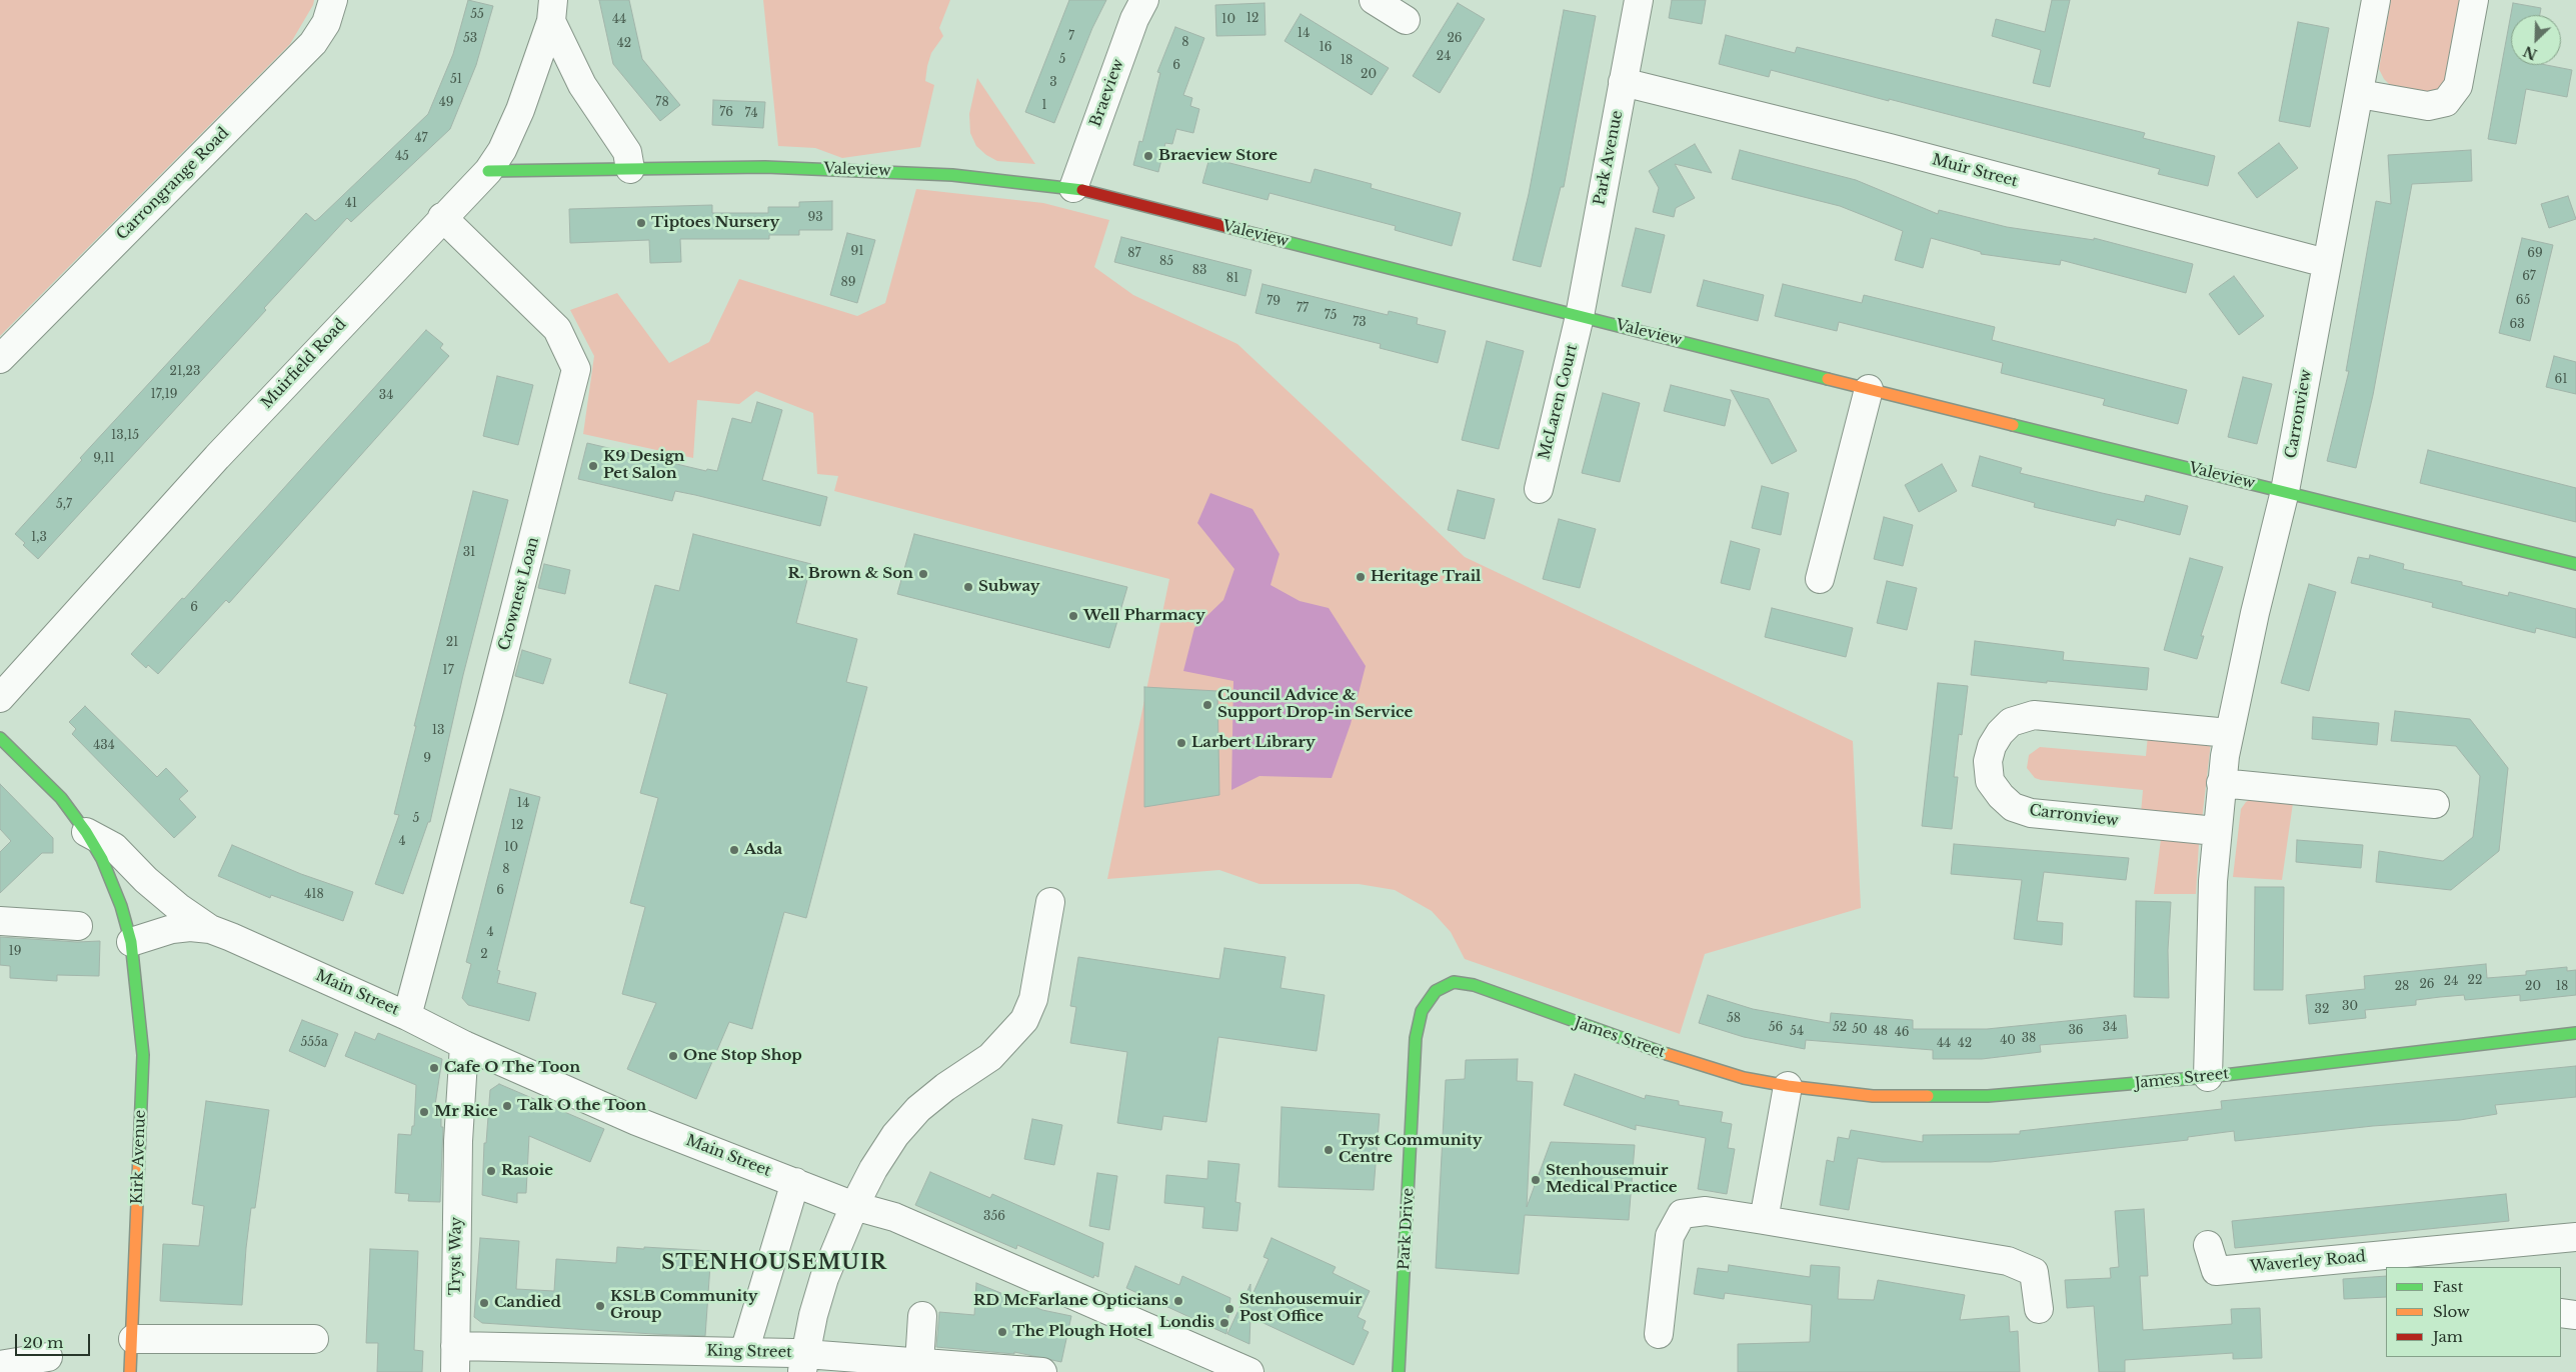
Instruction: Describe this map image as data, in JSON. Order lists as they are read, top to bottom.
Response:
{
  "streets": {
    "street": [
      "Braeview",
      "Park Avenue",
      "Valeview",
      "Muir Street",
      "Carrongrange Road",
      "Muirfield Road",
      "McLaren Court",
      "Carronview",
      "Crownest Loan",
      "Main Street",
      "James Street",
      "Kirk Avenue",
      "Park Drive",
      "Tryst Way",
      "Waverley Road",
      "King Street"
    ]
  },
  "crossings": [
    ["Braeview", "Valeview"],
    ["Park Avenue", "Valeview"],
    ["Park Avenue", "Muir Street"],
    ["Park Avenue", "McLaren Court"],
    ["Valeview", "Muirfield Road"],
    ["Valeview", "McLaren Court"],
    ["Valeview", "Carronview"],
    ["Muir Street", "Carronview"],
    ["Muirfield Road", "Crownest Loan"],
    ["Carronview", "James Street"],
    ["Crownest Loan", "Main Street"],
    ["Main Street", "Kirk Avenue"],
    ["Main Street", "Tryst Way"],
    ["James Street", "Park Drive"],
    ["Tryst Way", "King Street"]
  ],
  "districts": ["STENHOUSEMUIR"],
  "places": [
    "Braeview Store",
    "Tiptoes Nursery",
    "K9 Design Pet Salon",
    "R. Brown & Son",
    "Heritage Trail",
    "Subway",
    "Well Pharmacy",
    "Council Advice & Support Drop-in Service",
    "Larbert Library",
    "Asda",
    "One Stop Shop",
    "Cafe O The Toon",
    "Talk O the Toon",
    "Mr Rice",
    "Tryst Community Centre",
    "Rasoie",
    "Stenhousemuir Medical Practice",
    "RD McFarlane Opticians",
    "Candied",
    "KSLB Community Group",
    "Stenhousemuir Post Office",
    "Londis",
    "The Plough Hotel"
  ],
  "house_numbers": [
    "55",
    "12",
    "44",
    "10",
    "14",
    "7",
    "53",
    "26",
    "8",
    "42",
    "16",
    "24",
    "5",
    "18",
    "6",
    "20",
    "51",
    "3",
    "49",
    "78",
    "1",
    "76",
    "74",
    "47",
    "45",
    "41",
    "93",
    "91",
    "87",
    "69",
    "85",
    "83",
    "67",
    "81",
    "89",
    "65",
    "79",
    "77",
    "75",
    "73",
    "63",
    "21,23",
    "61",
    "17,19",
    "34",
    "13,15",
    "9,11",
    "5,7",
    "1,3",
    "31",
    "6",
    "21",
    "17",
    "13",
    "434",
    "9",
    "14",
    "5",
    "12",
    "4",
    "10",
    "8",
    "6",
    "418",
    "4",
    "19",
    "2",
    "22",
    "24",
    "26",
    "28",
    "20",
    "18",
    "30",
    "32",
    "58",
    "56",
    "52",
    "34",
    "50",
    "36",
    "54",
    "48",
    "46",
    "38",
    "40",
    "555a",
    "44",
    "42",
    "356"
  ],
  "legend": ["Fast", "Slow", "Jam"],
  "scale_bar": "20 m",
  "north": "bottom left"
}
